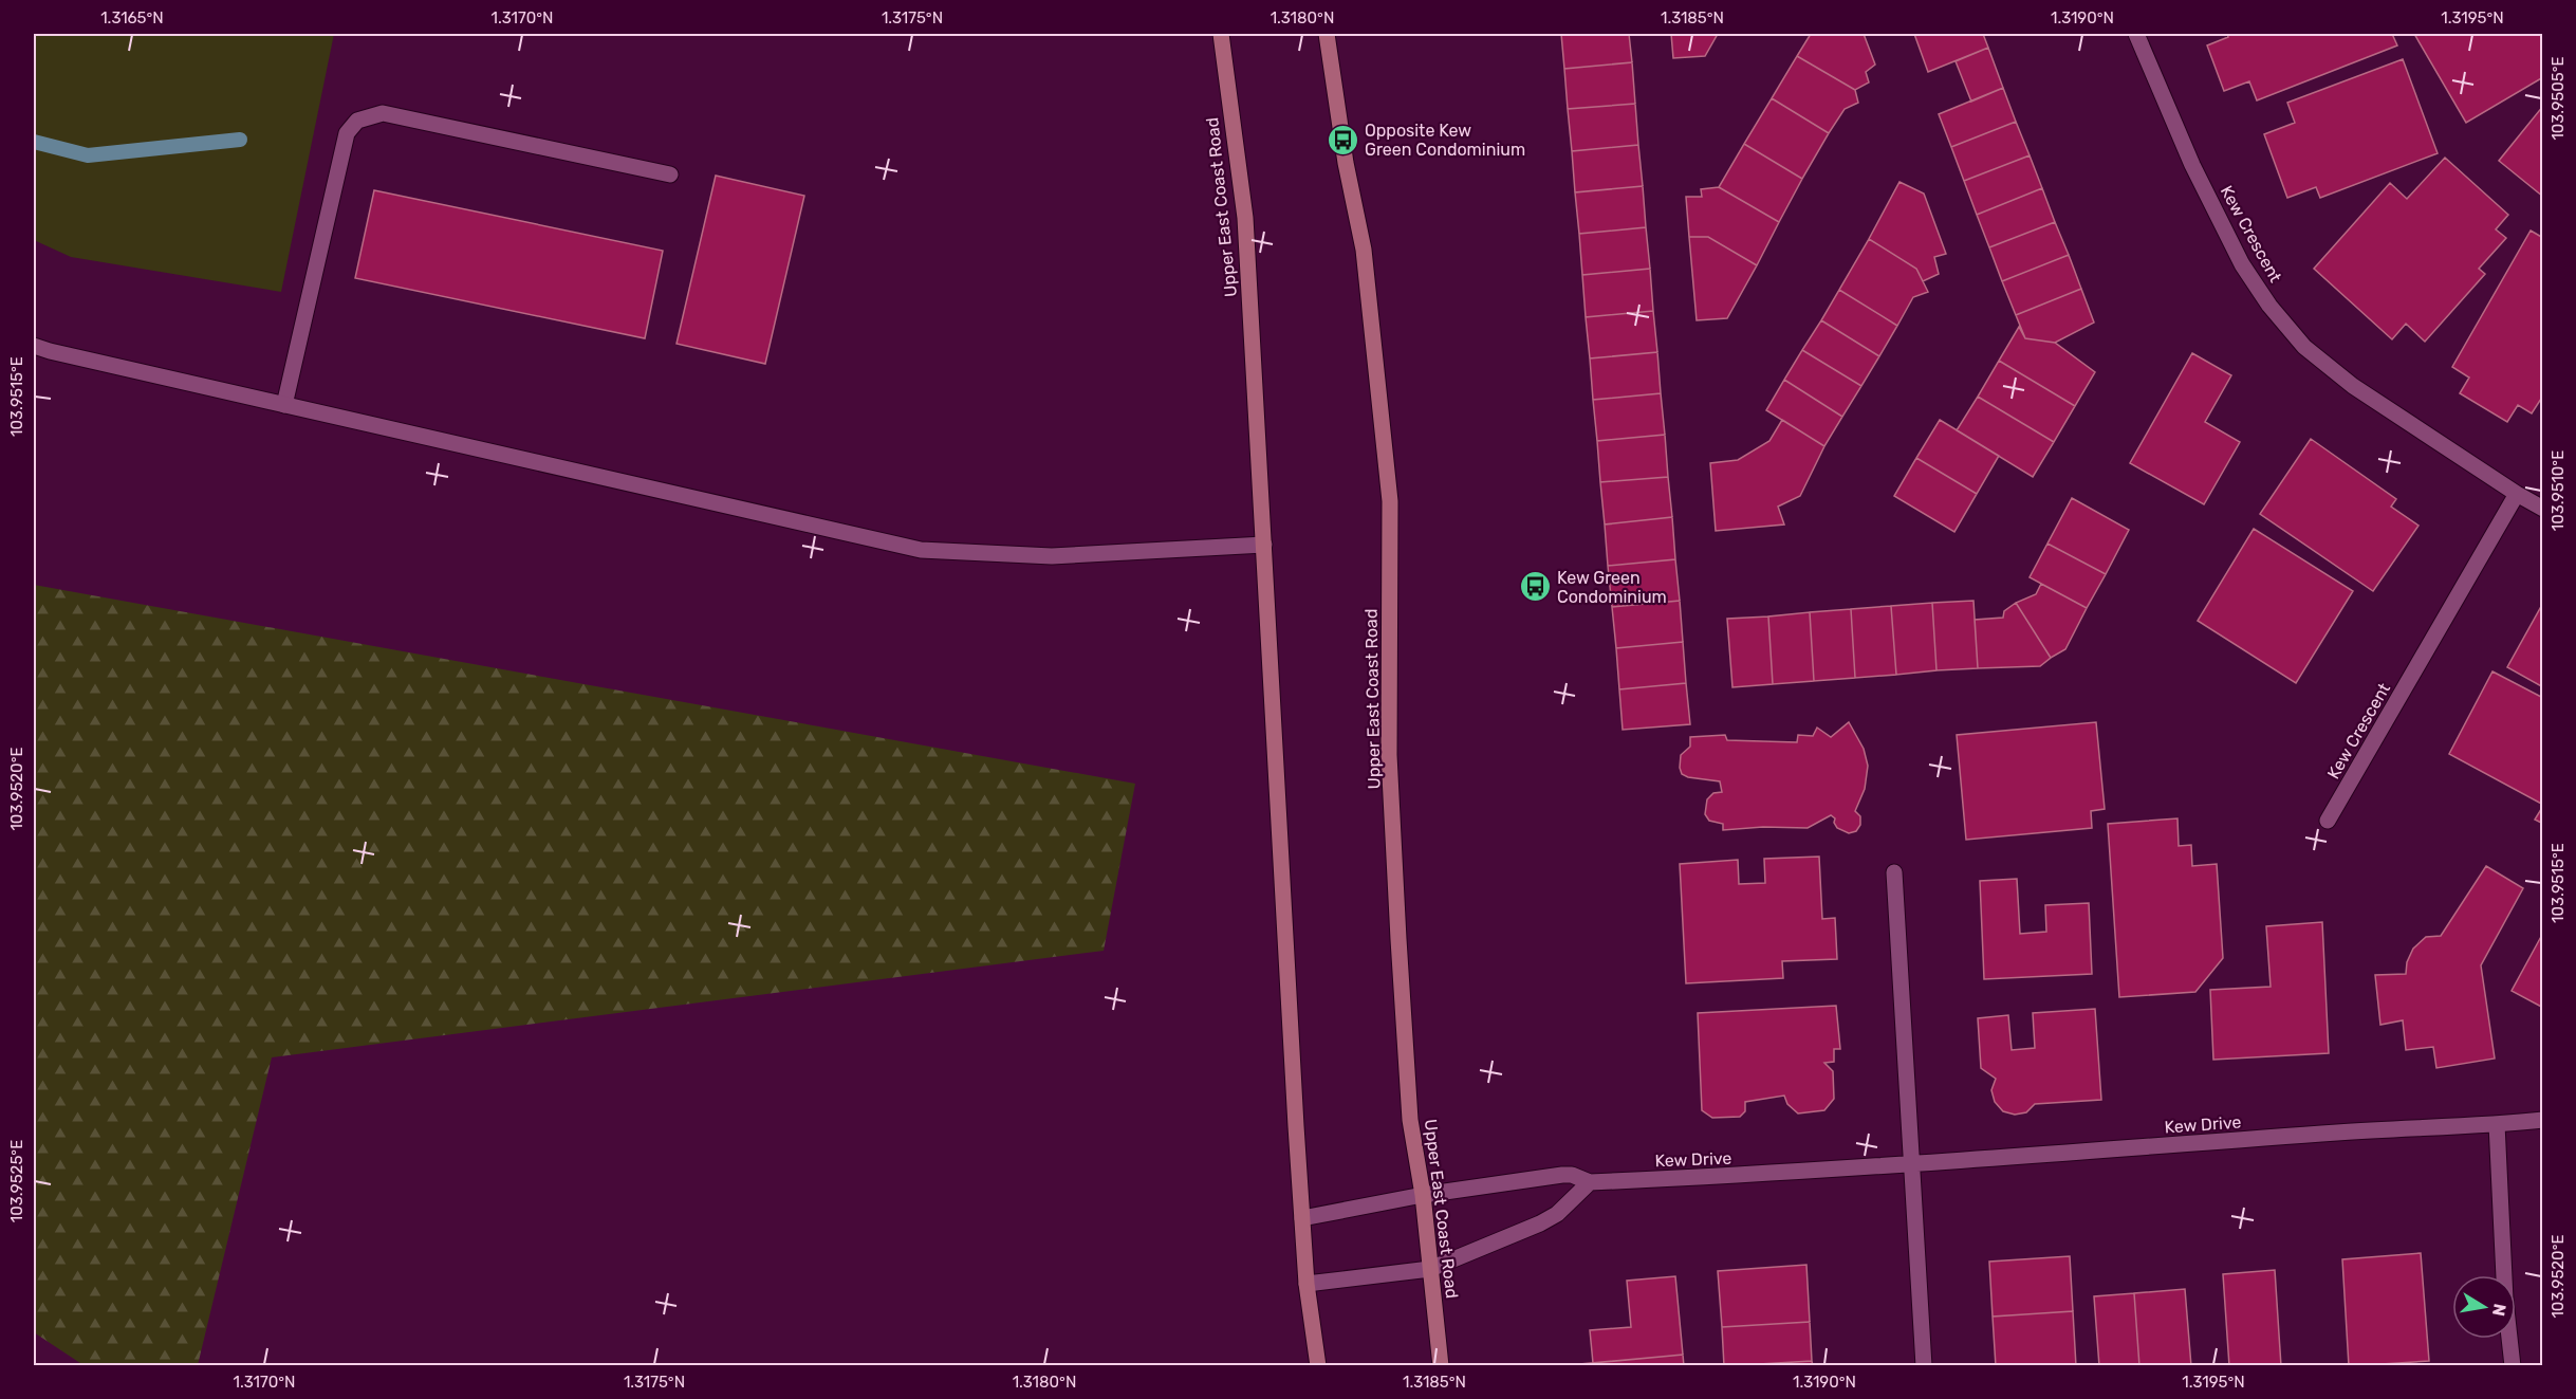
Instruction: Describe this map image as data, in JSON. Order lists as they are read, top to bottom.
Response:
{
  "streets": {
    "main road": ["Upper East Coast Road"],
    "street": ["Kew Crescent", "Kew Drive"]
  },
  "crossings": [
    ["Upper East Coast Road", "Kew Drive"]
  ],
  "places": {
    "bus stop": ["Opposite Kew Green Condominium", "Kew Green Condominium"]
  },
  "north": "right",
  "coordinates": [
    "1.3165°N",
    "1.3170°N",
    "1.3175°N",
    "1.3180°N",
    "1.3185°N",
    "1.3190°N",
    "1.3195°N",
    "103.9505°E",
    "103.9515°E",
    "103.9510°E",
    "103.9520°E",
    "103.9525°E"
  ]
}
